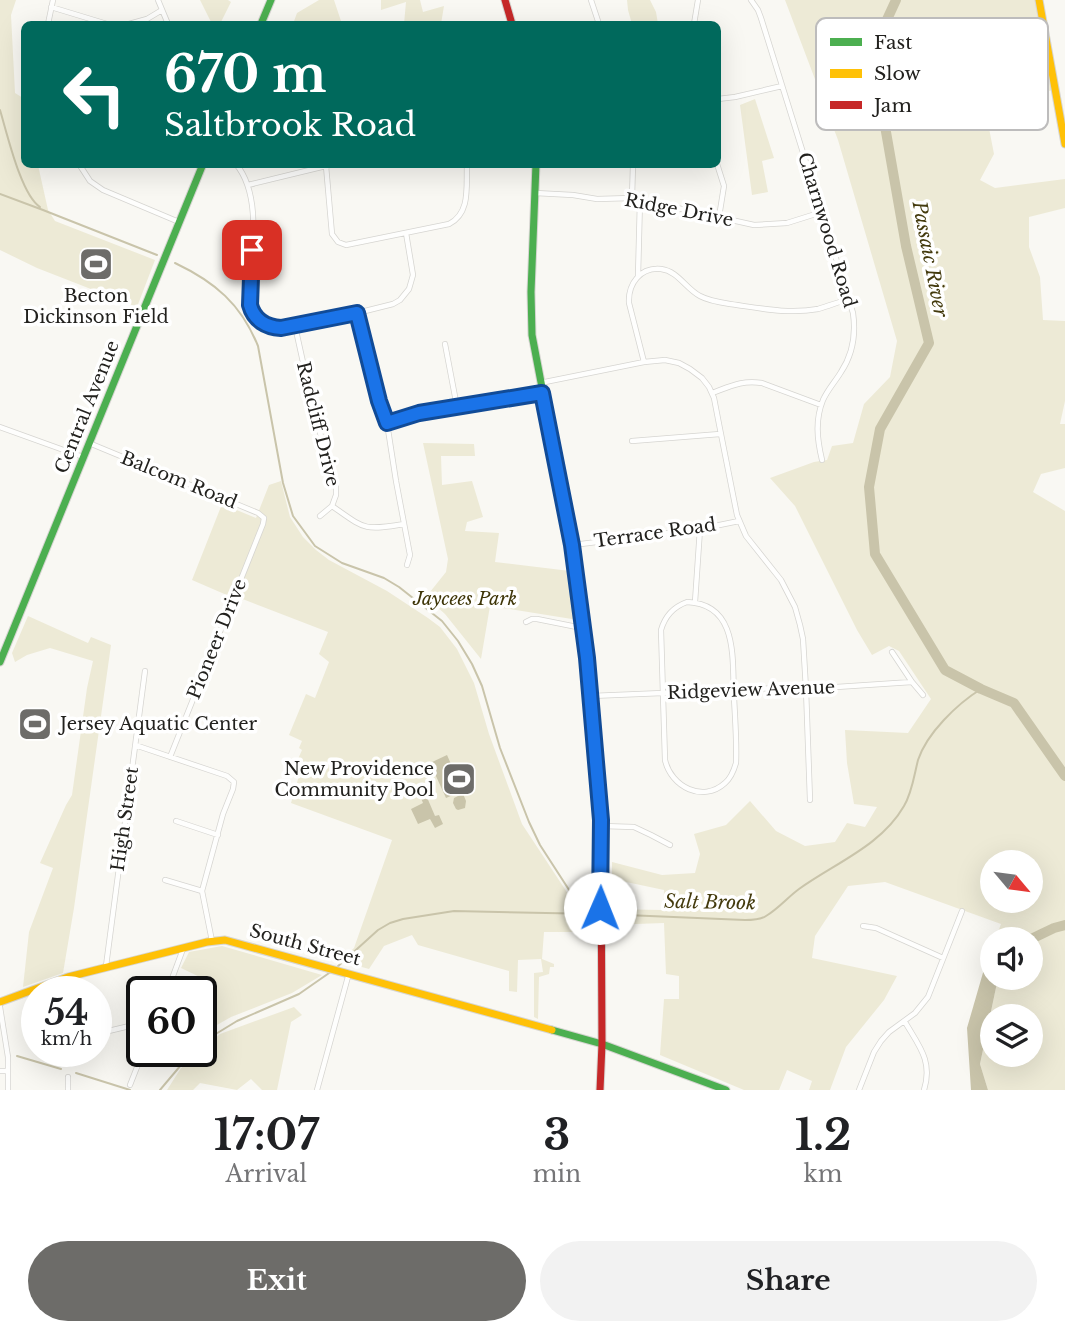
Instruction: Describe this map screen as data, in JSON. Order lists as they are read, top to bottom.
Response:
{
  "streets": {
    "street": [
      "Ridge Drive",
      "Charnwood Road",
      "Central Avenue",
      "Radcliff Drive",
      "Balcom Road",
      "Terrace Road",
      "Pioneer Drive",
      "Ridgeview Avenue",
      "High Street",
      "South Street"
    ]
  },
  "crossings": [
    ["Ridge Drive", "Charnwood Road"],
    ["Central Avenue", "Balcom Road"],
    ["Balcom Road", "Pioneer Drive"],
    ["High Street", "South Street"]
  ],
  "water": ["Passaic River", "Salt Brook"],
  "parks": ["Jaycees Park"],
  "places": {
    "sports": ["Becton Dickinson Field", "Jersey Aquatic Center", "New Providence Community Pool"]
  },
  "legend": ["Fast", "Slow", "Jam"],
  "north": "bottom right",
  "page": {
    "turn": ["670 m", "Saltbrook Road"],
    "speed": "54 km/h",
    "limit": "60",
    "eta": [
      "17:07",
      "Arrival",
      "3",
      "min",
      "1.2",
      "km"
    ],
    "buttons": ["Exit", "Share"]
  }
}
